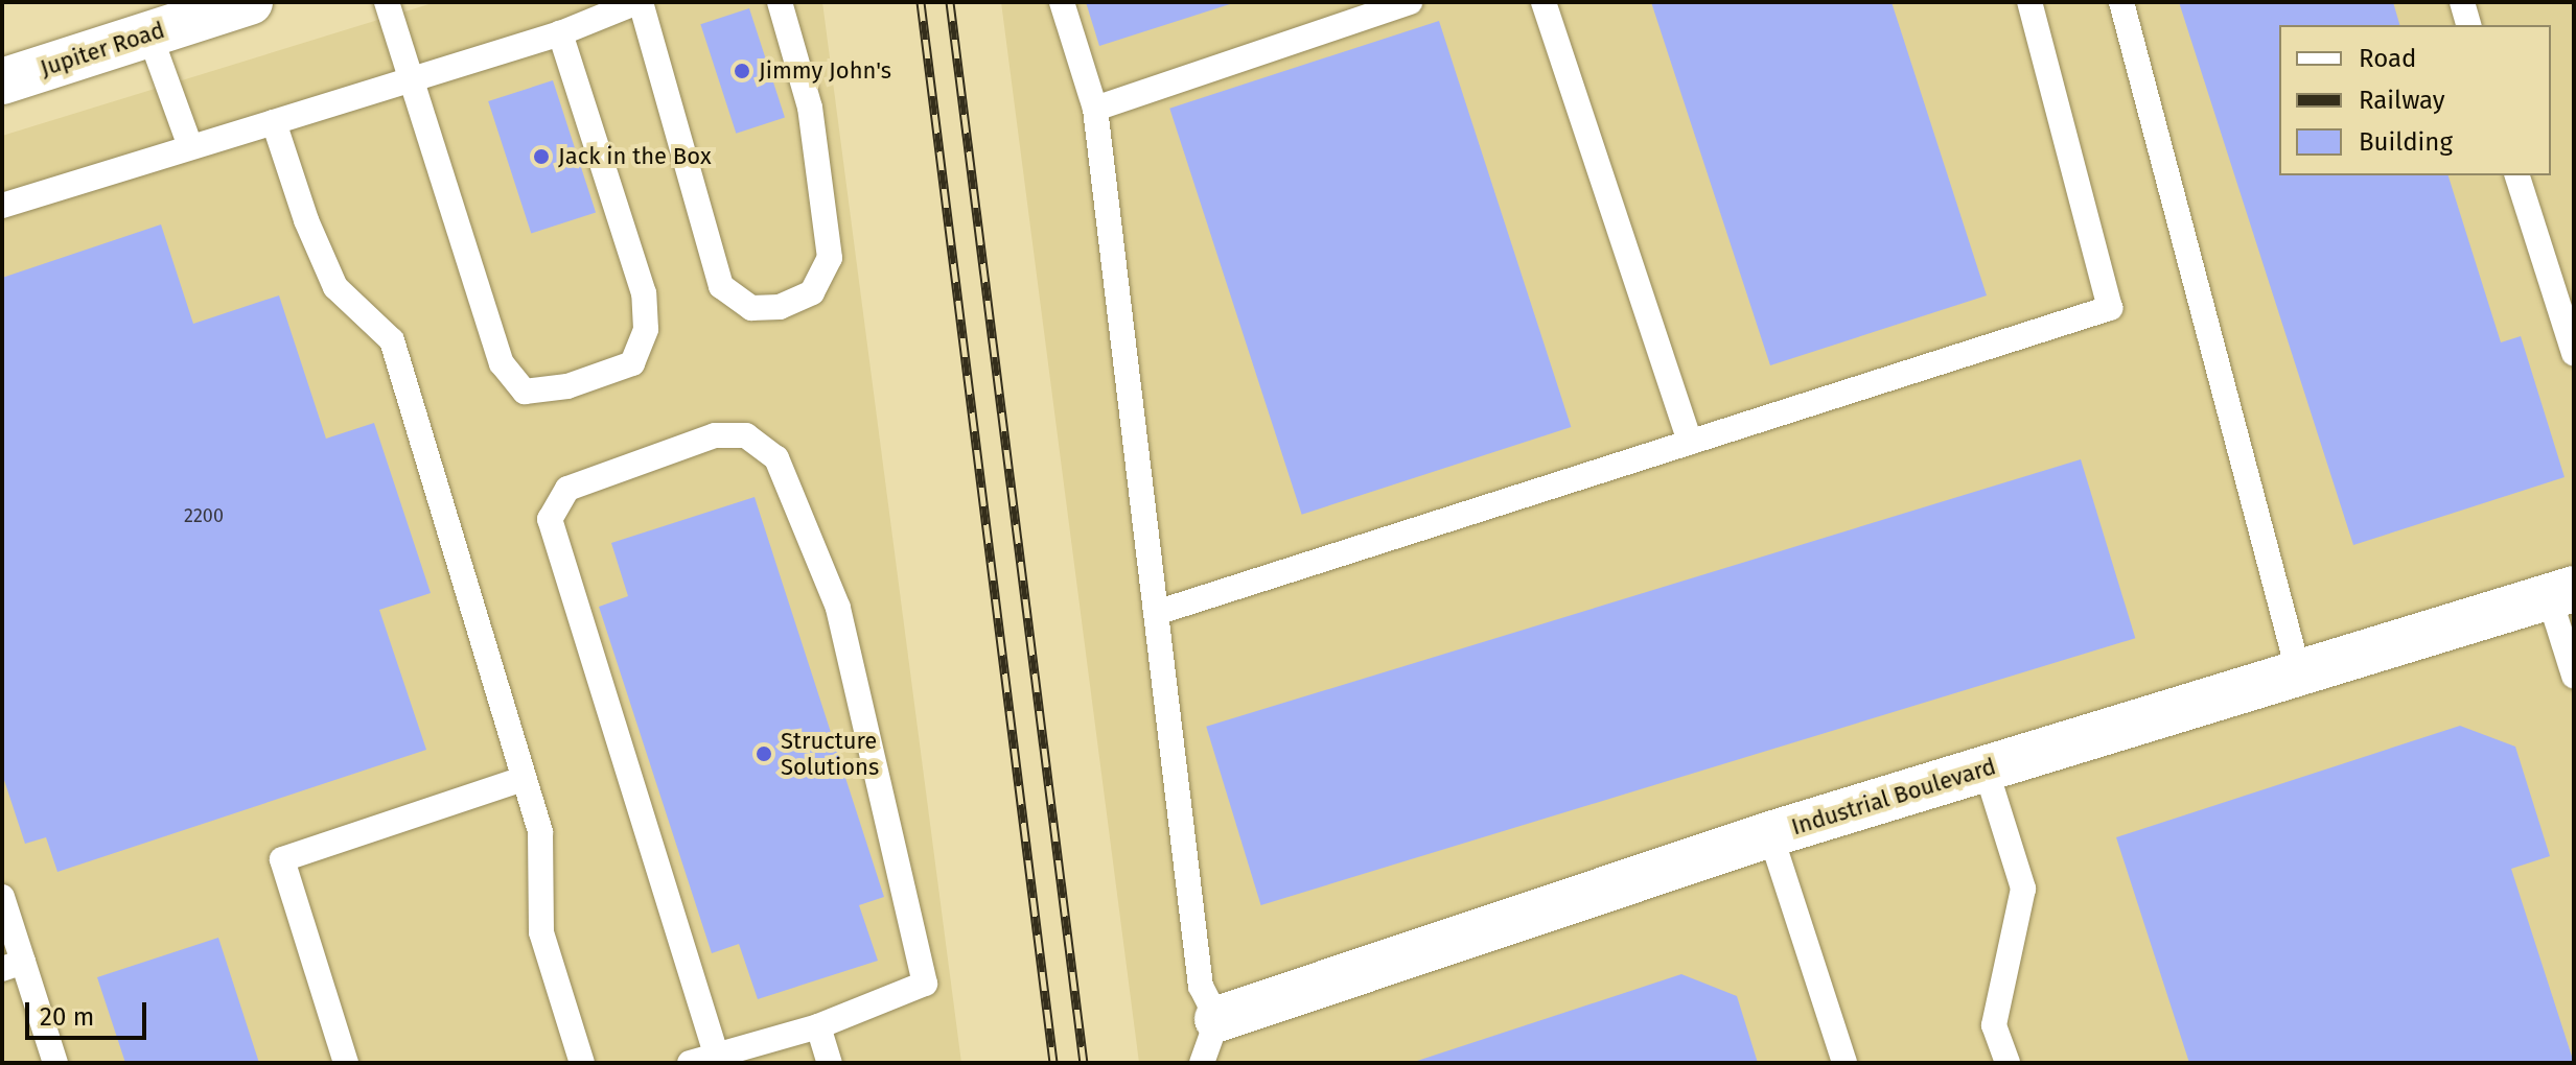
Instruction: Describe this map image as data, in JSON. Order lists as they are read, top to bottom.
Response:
{
  "streets": {
    "street": ["Jupiter Road", "Industrial Boulevard"]
  },
  "places": ["Jimmy John's", "Jack in the Box", "Structure Solutions"],
  "house_numbers": ["2200"],
  "legend": ["Road", "Railway", "Building"],
  "scale_bar": "20 m"
}
